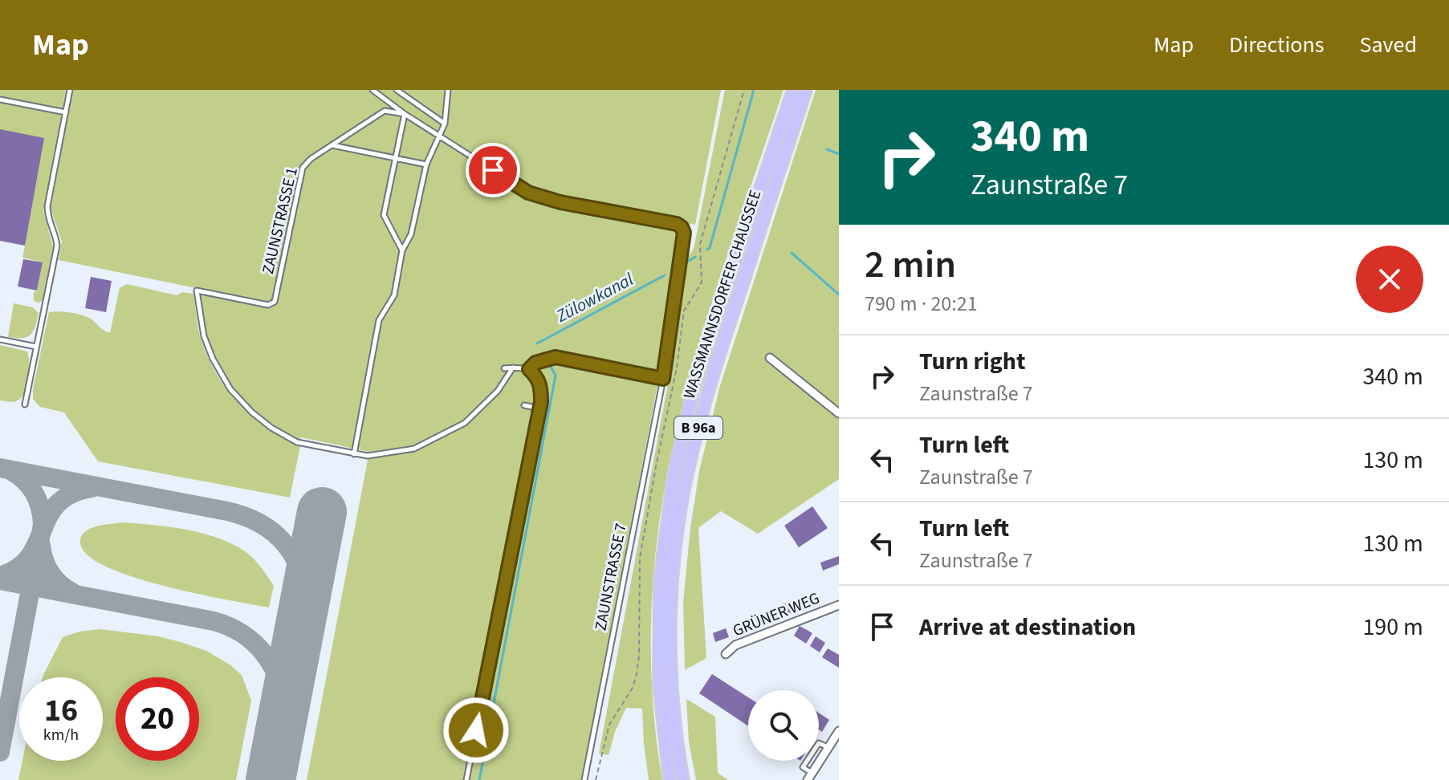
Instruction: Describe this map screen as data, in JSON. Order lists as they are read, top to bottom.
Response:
{
  "streets": {
    "main road": ["WASSMANNSDORFER CHAUSSEE", "B 96a"],
    "street": ["GRÜNER WEG"],
    "lane": ["ZAUNSTRASSE 1", "ZAUNSTRASSE 7"]
  },
  "water": ["Zülowkanal"],
  "page": {
    "header": "Map",
    "nav": ["Map", "Directions", "Saved"],
    "turn": ["340 m", "Zaunstraße 7"],
    "heading": ["2 min", "790 m · 20:21"],
    "list": [
      {
        "name": "Turn right",
        "note": "Zaunstraße 7",
        "value": "340 m"
      },
      {
        "name": "Turn left",
        "note": "Zaunstraße 7",
        "value": "130 m"
      },
      {
        "name": "Turn left",
        "note": "Zaunstraße 7",
        "value": "130 m"
      },
      {
        "name": "Arrive at destination",
        "value": "190 m"
      }
    ],
    "speed": "16 km/h",
    "limit": "20"
  }
}
